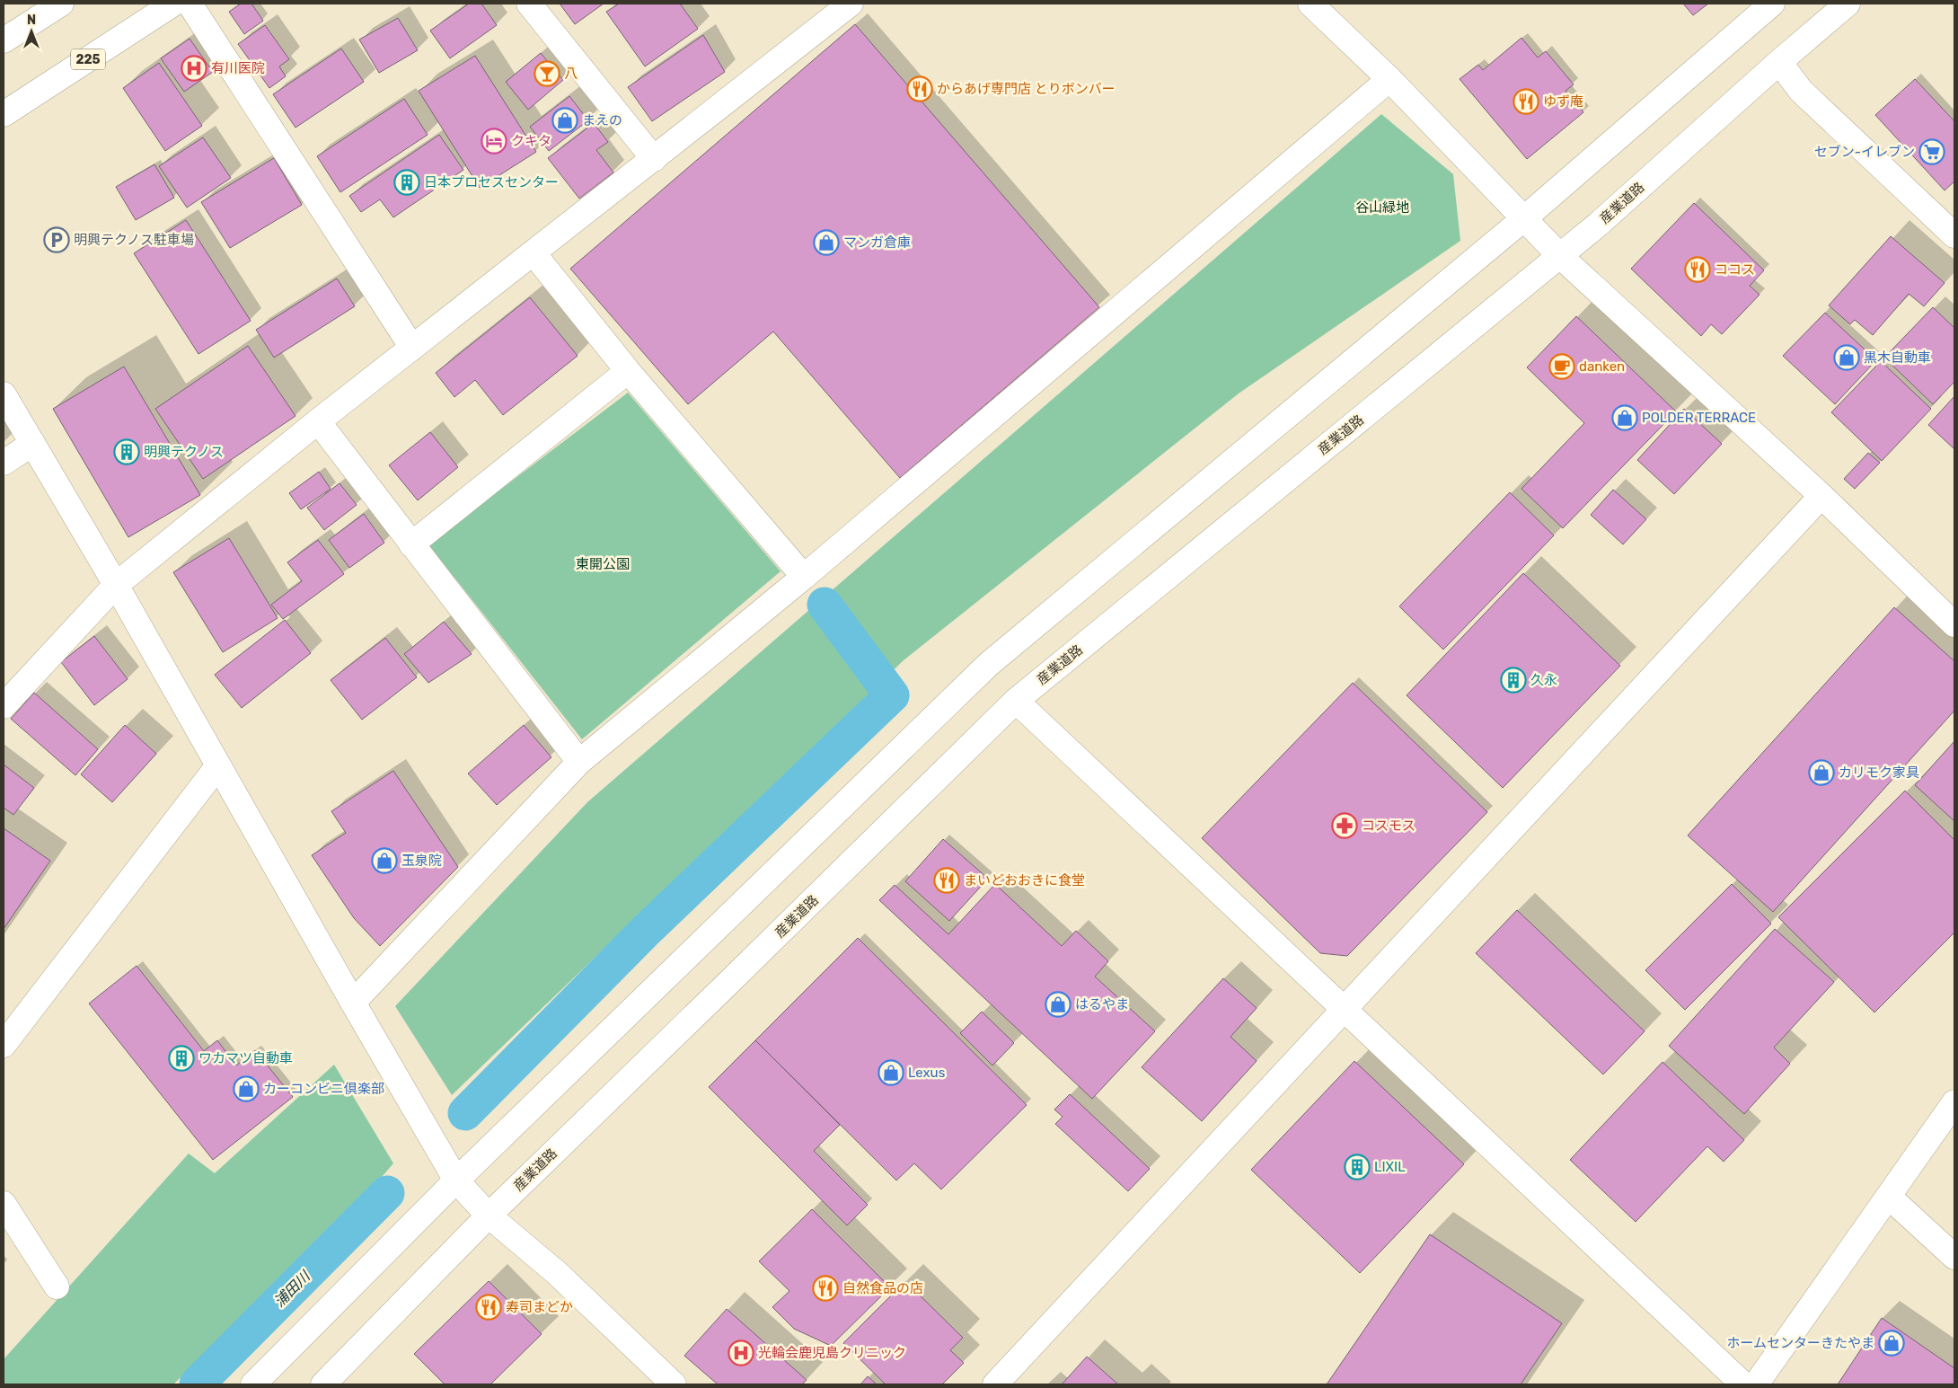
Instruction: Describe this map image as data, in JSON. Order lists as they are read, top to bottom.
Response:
{
  "streets": {
    "main road": ["225", "産業道路"]
  },
  "water": ["浦田川"],
  "parks": ["谷山緑地", "東開公園"],
  "places": {
    "hospital": ["有川医院", "光輪会鹿児島クリニック"],
    "bar": ["八"],
    "restaurant": [
      "からあげ専門店 とりボンバー",
      "ゆず庵",
      "ココス",
      "まいどおおきに食堂",
      "自然食品の店",
      "寿司まどか"
    ],
    "shop": [
      "まえの",
      "マンガ倉庫",
      "黒木自動車",
      "POLDER TERRACE",
      "カリモク家具",
      "玉泉院",
      "はるやま",
      "Lexus",
      "カーコンビニ倶楽部",
      "ホームセンターきたやま"
    ],
    "hotel": ["クキタ"],
    "supermarket": ["セブン-イレブン"],
    "building": [
      "日本プロセスセンター",
      "明興テクノス",
      "久永",
      "ワカマツ自動車",
      "LIXIL"
    ],
    "parking": ["明興テクノス駐車場"],
    "cafe": ["danken"],
    "pharmacy": ["コスモス"]
  },
  "north": "top"
}
